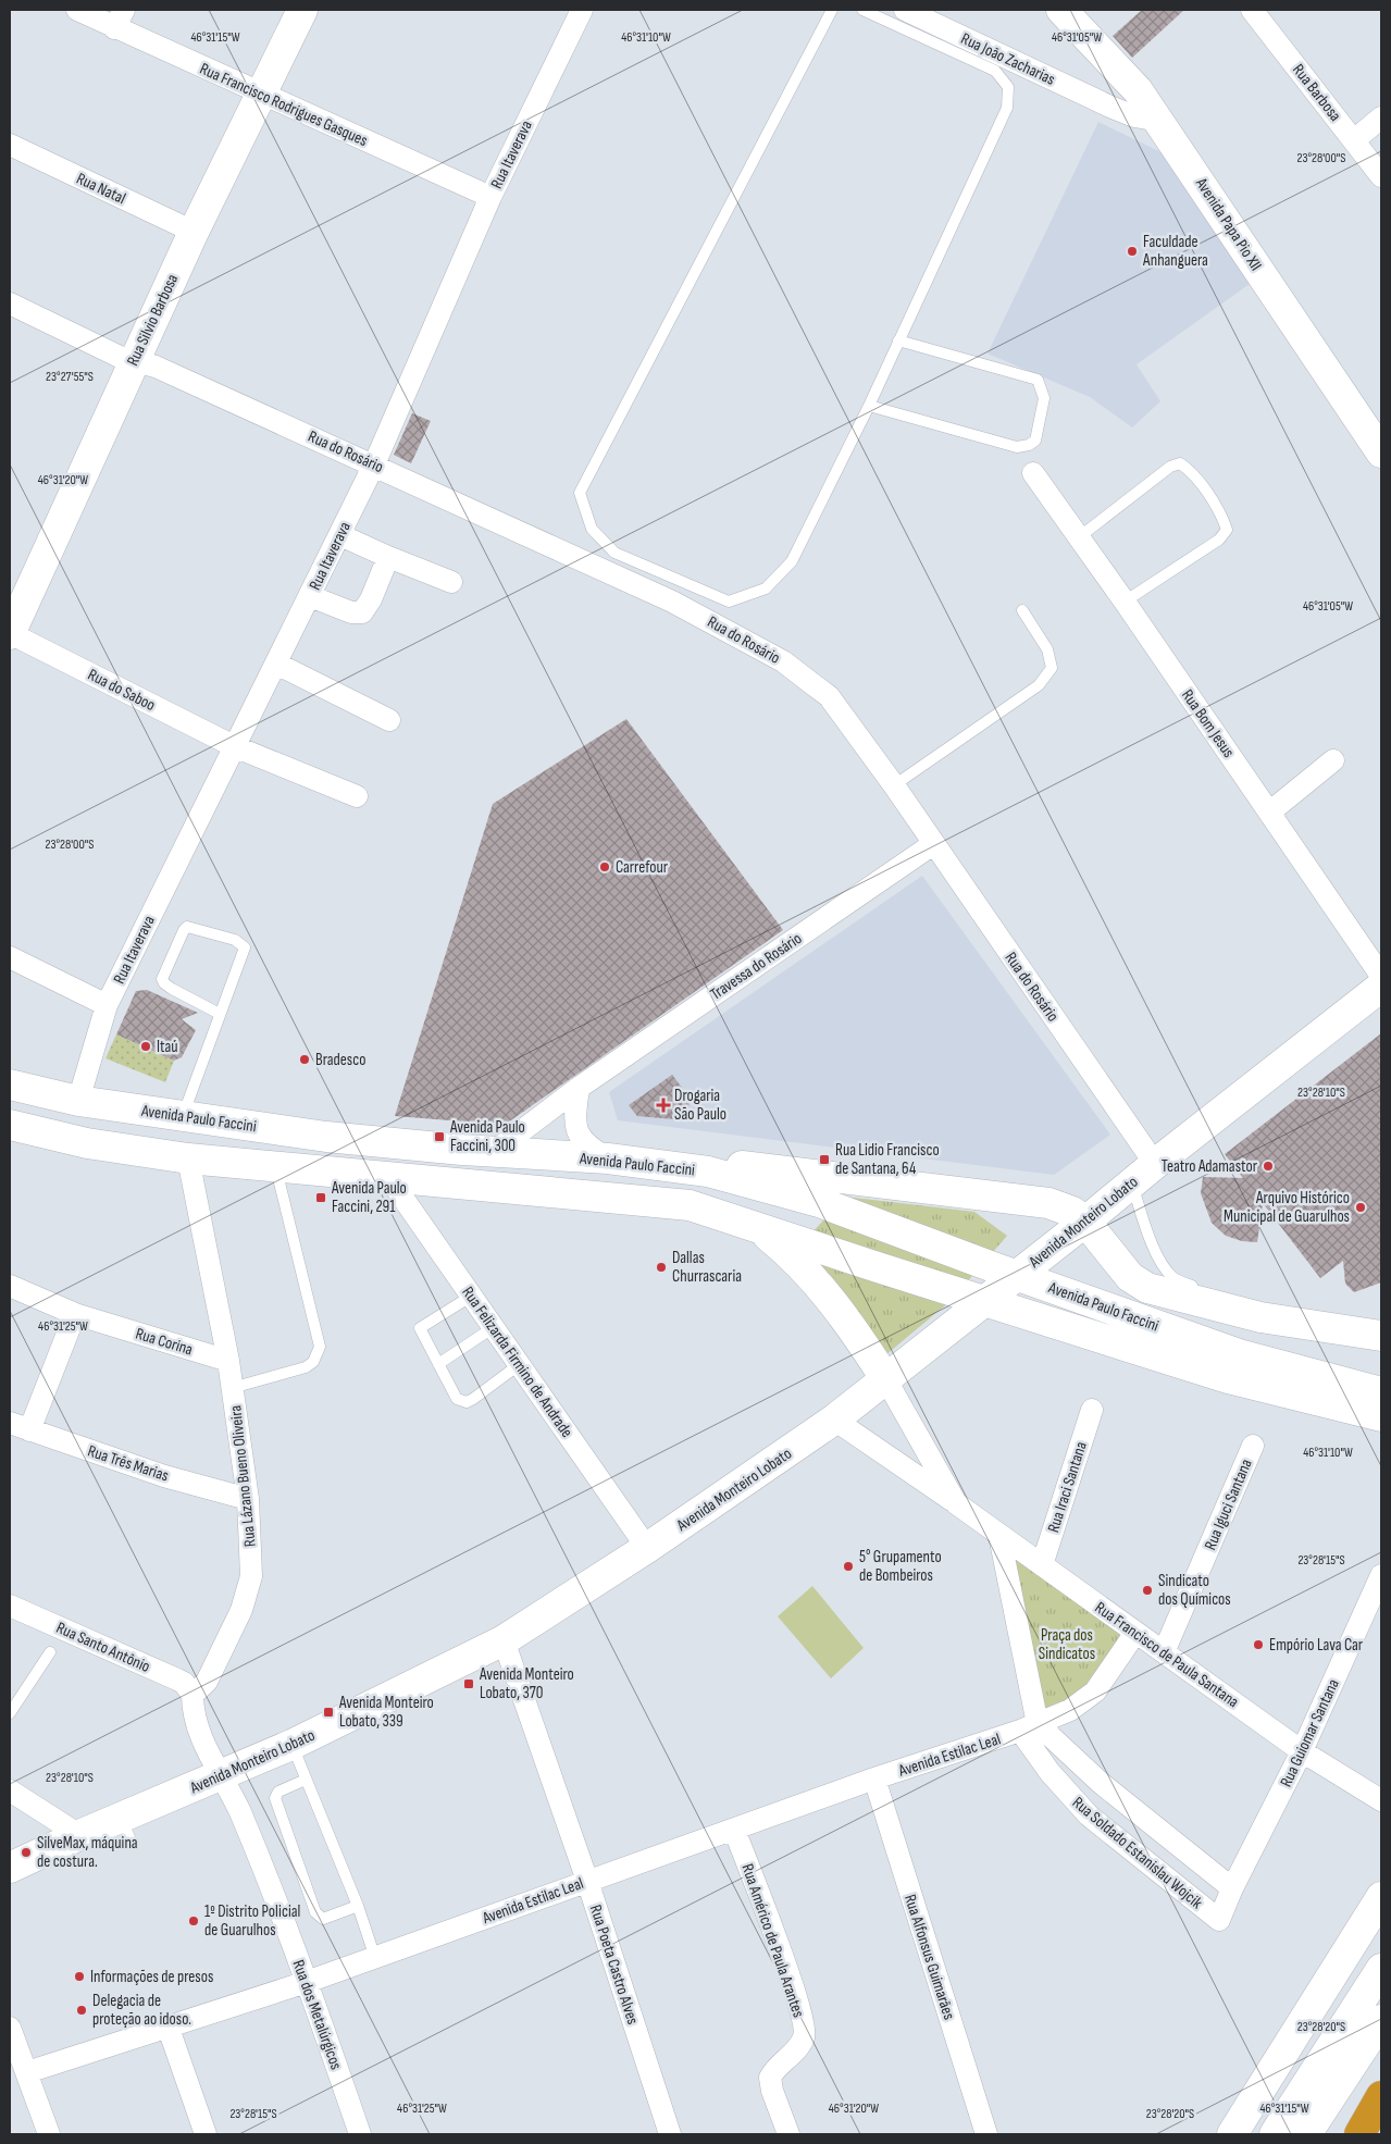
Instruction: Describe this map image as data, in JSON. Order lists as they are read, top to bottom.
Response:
{
  "streets": {
    "main road": [
      "Avenida Papa Pio XII",
      "Rua Silvio Barbosa",
      "Avenida Paulo Faccini",
      "Avenida Monteiro Lobato"
    ],
    "street": [
      "Rua João Zacharias",
      "Rua Barbosa",
      "Rua Francisco Rodrigues Gasques",
      "Rua Itaverava",
      "Rua Natal",
      "Rua do Rosário",
      "Rua do Saboo",
      "Rua Bom Jesus",
      "Travessa do Rosário",
      "Rua Corina",
      "Rua Felizarda Firmino de Andrade",
      "Rua Três Marias",
      "Rua Lázano Bueno Oliveira",
      "Rua Iraci Santana",
      "Rua Iguci Santana",
      "Rua Santo Antônio",
      "Rua Francisco de Paula Santana",
      "Rua Guiomar Santana",
      "Avenida Estilac Leal",
      "Rua Soldado Estanislau Wojcik",
      "Rua Américo de Paula Arantes",
      "Rua Alfonsus Guimarães",
      "Rua Poeta Castro Alves",
      "Rua dos Metalúrgicos"
    ]
  },
  "crossings": [
    ["Rua João Zacharias", "Avenida Papa Pio XII"],
    ["Rua Francisco Rodrigues Gasques", "Rua Itaverava"],
    ["Rua Francisco Rodrigues Gasques", "Rua Silvio Barbosa"],
    ["Rua Itaverava", "Rua do Rosário"],
    ["Rua Itaverava", "Rua do Saboo"],
    ["Rua Itaverava", "Avenida Paulo Faccini"],
    ["Rua Natal", "Rua Silvio Barbosa"],
    ["Rua Silvio Barbosa", "Rua do Rosário"],
    ["Rua Silvio Barbosa", "Rua do Saboo"],
    ["Rua do Rosário", "Travessa do Rosário"],
    ["Rua do Rosário", "Avenida Monteiro Lobato"],
    ["Travessa do Rosário", "Avenida Paulo Faccini"],
    ["Avenida Paulo Faccini", "Avenida Monteiro Lobato"],
    ["Avenida Paulo Faccini", "Rua Felizarda Firmino de Andrade"],
    ["Avenida Paulo Faccini", "Rua Lázano Bueno Oliveira"],
    ["Avenida Monteiro Lobato", "Rua Felizarda Firmino de Andrade"],
    ["Avenida Monteiro Lobato", "Rua Francisco de Paula Santana"],
    ["Avenida Monteiro Lobato", "Rua Poeta Castro Alves"],
    ["Avenida Monteiro Lobato", "Rua dos Metalúrgicos"],
    ["Rua Corina", "Rua Lázano Bueno Oliveira"],
    ["Rua Três Marias", "Rua Lázano Bueno Oliveira"],
    ["Rua Lázano Bueno Oliveira", "Rua Santo Antônio"],
    ["Rua Iraci Santana", "Rua Francisco de Paula Santana"],
    ["Rua Iguci Santana", "Rua Francisco de Paula Santana"],
    ["Rua Francisco de Paula Santana", "Rua Guiomar Santana"],
    ["Rua Francisco de Paula Santana", "Avenida Estilac Leal"],
    ["Rua Guiomar Santana", "Rua Soldado Estanislau Wojcik"],
    ["Avenida Estilac Leal", "Rua Soldado Estanislau Wojcik"],
    ["Avenida Estilac Leal", "Rua Américo de Paula Arantes"],
    ["Avenida Estilac Leal", "Rua Alfonsus Guimarães"],
    ["Avenida Estilac Leal", "Rua Poeta Castro Alves"],
    ["Avenida Estilac Leal", "Rua dos Metalúrgicos"]
  ],
  "parks": ["Praça dos Sindicatos"],
  "places": {
    "other": [
      "Faculdade Anhanguera",
      "Carrefour",
      "Itaú",
      "Bradesco",
      "Teatro Adamastor",
      "Arquivo Histórico Municipal de Guarulhos",
      "Dallas Churrascaria",
      "5° Grupamento de Bombeiros",
      "Sindicato dos Químicos",
      "Empório Lava Car",
      "SilveMax, máquina de costura.",
      "1º Distrito Policial de Guarulhos",
      "Informações de presos",
      "Delegacia de proteção ao idoso."
    ],
    "health": ["Drogaria São Paulo"],
    "transit": [
      "Avenida Paulo Faccini, 300",
      "Rua Lidio Francisco de Santana, 64",
      "Avenida Paulo Faccini, 291",
      "Avenida Monteiro Lobato, 370",
      "Avenida Monteiro Lobato, 339"
    ]
  },
  "coordinates": [
    "46°31'15\"W",
    "46°31'10\"W",
    "46°31'05\"W",
    "23°28'00\"S",
    "23°27'55\"S",
    "46°31'20\"W",
    "23°28'10\"S",
    "46°31'25\"W",
    "23°28'15\"S",
    "23°28'20\"S"
  ]
}
